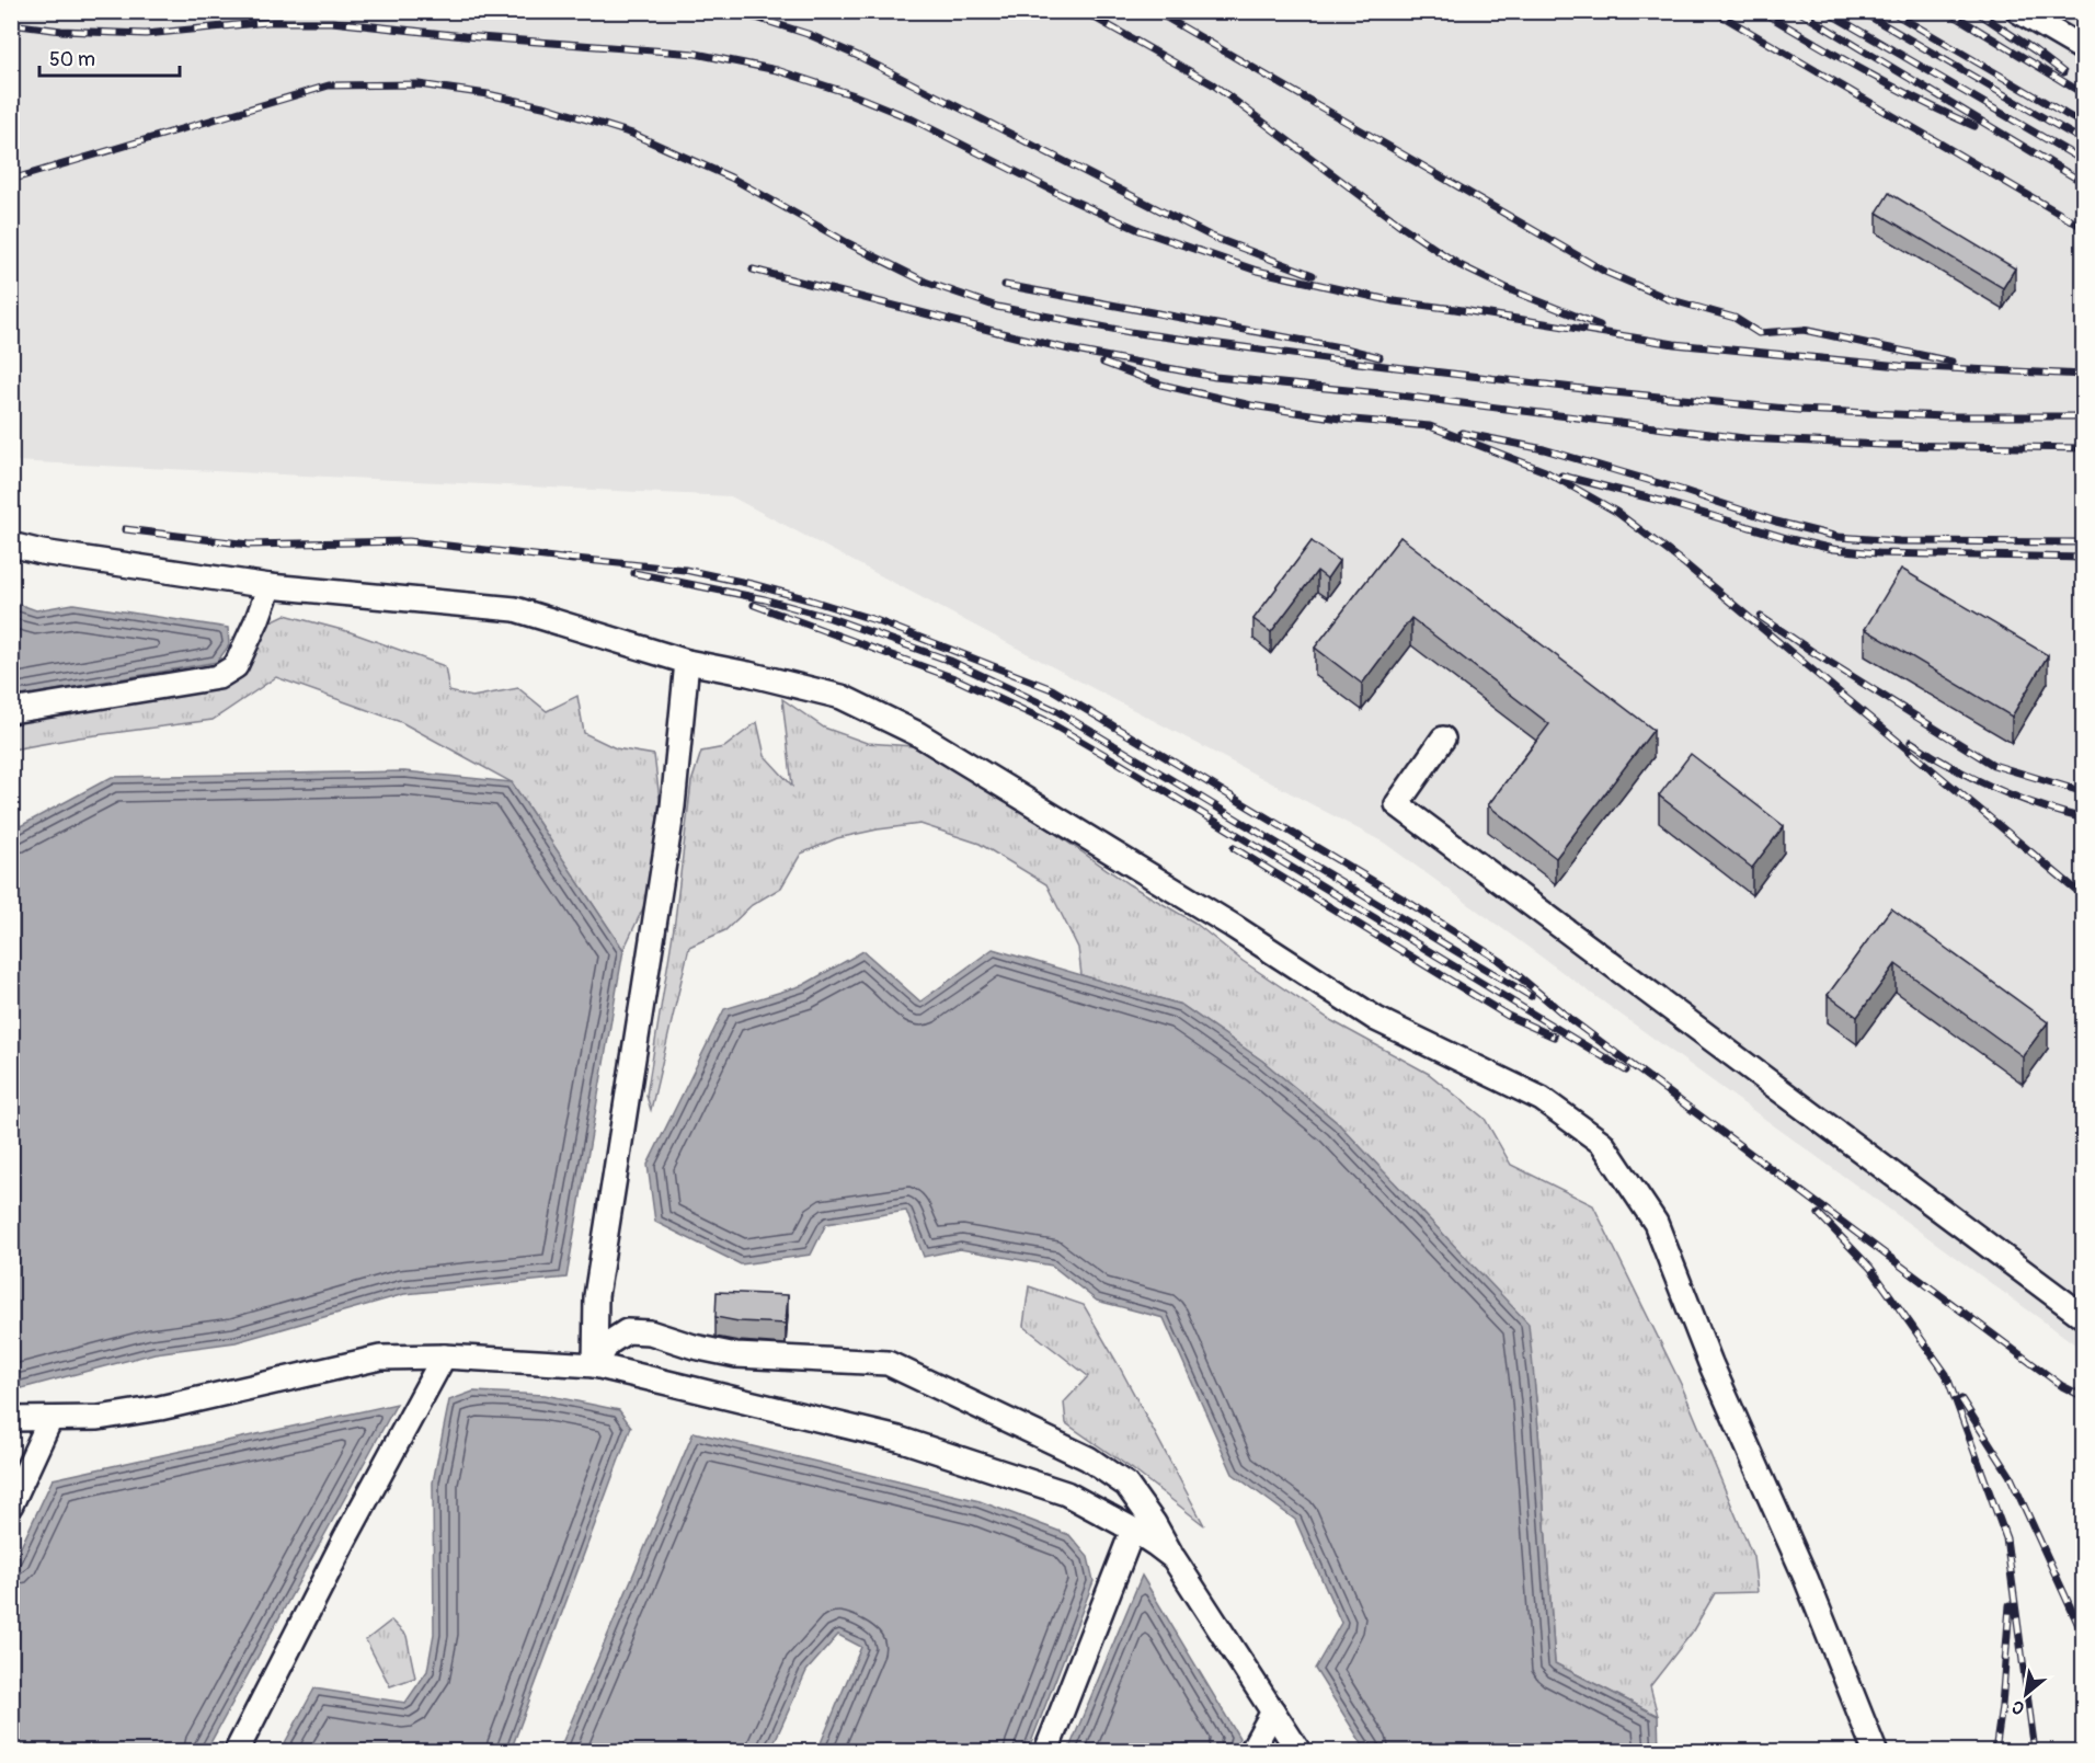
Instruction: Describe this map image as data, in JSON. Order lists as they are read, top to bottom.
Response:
{
  "scale_bar": "50 m",
  "north": "bottom left"
}
